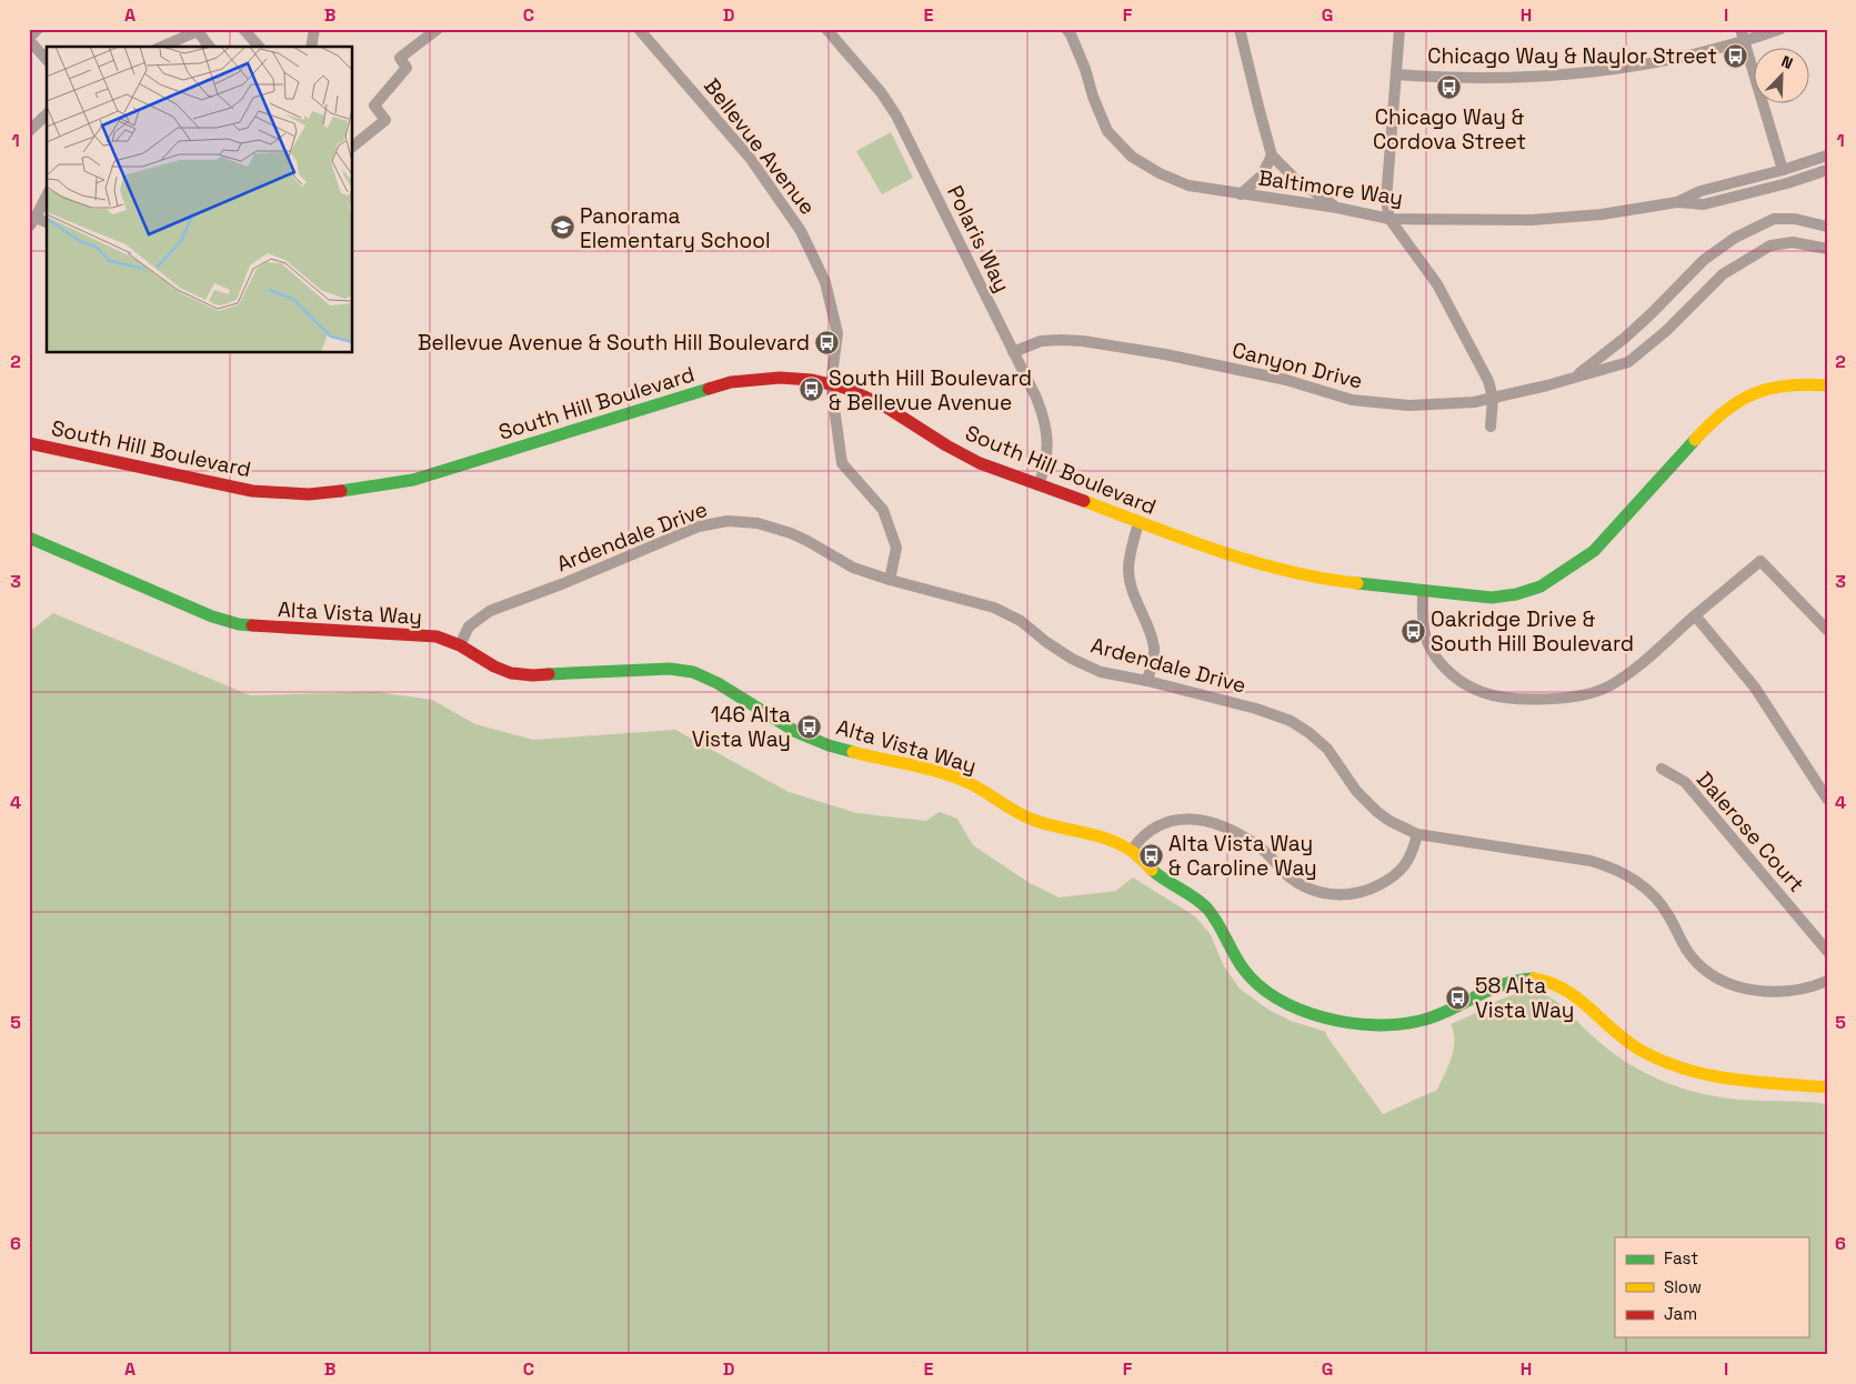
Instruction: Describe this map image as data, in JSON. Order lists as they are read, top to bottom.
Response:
{
  "streets": {
    "street": [
      "Bellevue Avenue",
      "Baltimore Way",
      "Polaris Way",
      "Canyon Drive",
      "South Hill Boulevard",
      "Ardendale Drive",
      "Alta Vista Way",
      "Dalerose Court"
    ]
  },
  "crossings": [
    ["Bellevue Avenue", "South Hill Boulevard"],
    ["Bellevue Avenue", "Ardendale Drive"],
    ["Polaris Way", "Canyon Drive"],
    ["Polaris Way", "South Hill Boulevard"],
    ["Ardendale Drive", "Alta Vista Way"]
  ],
  "places": {
    "bus stop": [
      "Chicago Way & Naylor Street",
      "Chicago Way & Cordova Street",
      "Bellevue Avenue & South Hill Boulevard",
      "South Hill Boulevard & Bellevue Avenue",
      "Oakridge Drive & South Hill Boulevard",
      "146 Alta Vista Way",
      "Alta Vista Way & Caroline Way",
      "58 Alta Vista Way"
    ],
    "school or university": ["Panorama Elementary School"]
  },
  "legend": ["Fast", "Slow", "Jam"],
  "north": "top right",
  "grid": {
    "columns": [
      "A",
      "B",
      "C",
      "D",
      "E",
      "F",
      "G",
      "H",
      "I"
    ],
    "rows": [
      "1",
      "2",
      "3",
      "4",
      "5",
      "6"
    ]
  }
}
